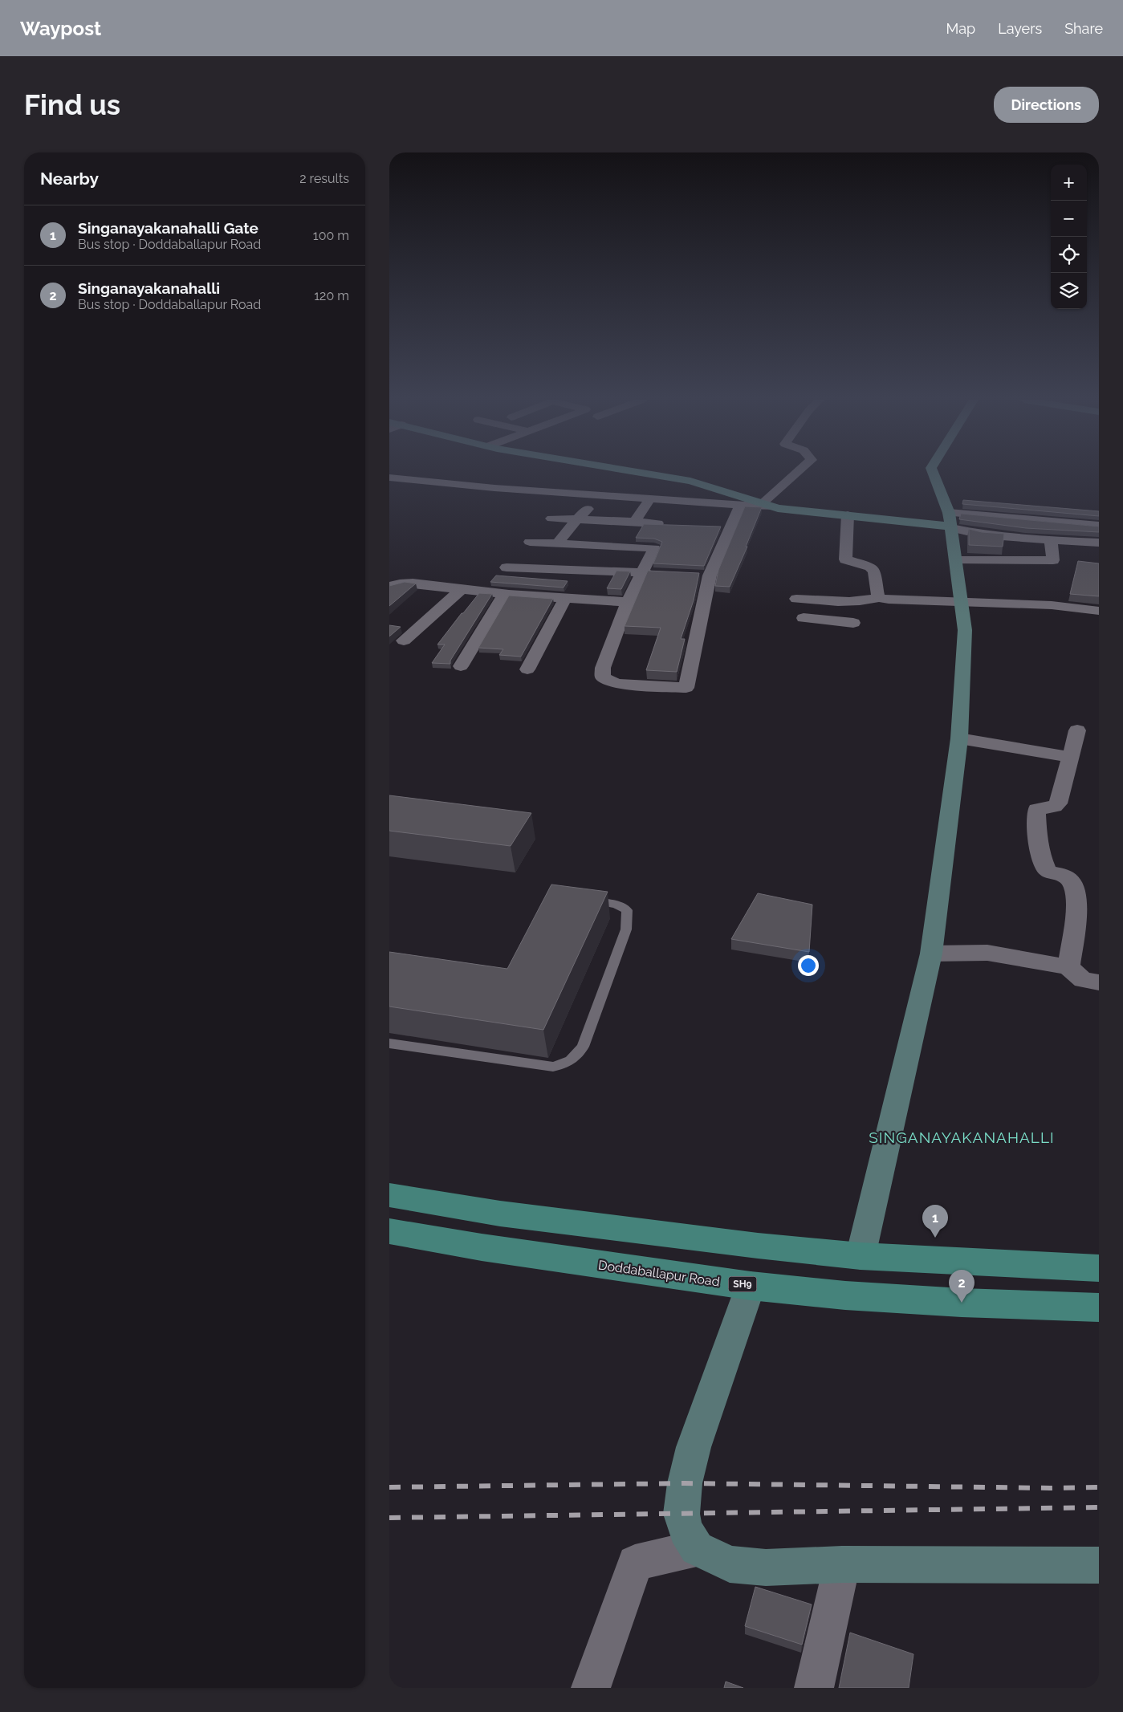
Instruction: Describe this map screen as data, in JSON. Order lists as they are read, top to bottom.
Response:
{
  "streets": {
    "main road": ["Doddaballapur Road", "SH9"]
  },
  "districts": ["SINGANAYAKANAHALLI"],
  "page": {
    "header": "Waypost",
    "nav": ["Map", "Layers", "Share"],
    "buttons": "Directions",
    "title": "Find us",
    "heading": ["Nearby", "2 results"],
    "map_buttons": ["+", "−"],
    "list": [
      {
        "mark": "1",
        "name": "Singanayakanahalli Gate",
        "note": "Bus stop · Doddaballapur Road",
        "value": "100 m"
      },
      {
        "mark": "2",
        "name": "Singanayakanahalli",
        "note": "Bus stop · Doddaballapur Road",
        "value": "120 m"
      }
    ],
    "pins": ["1", "2"]
  }
}
